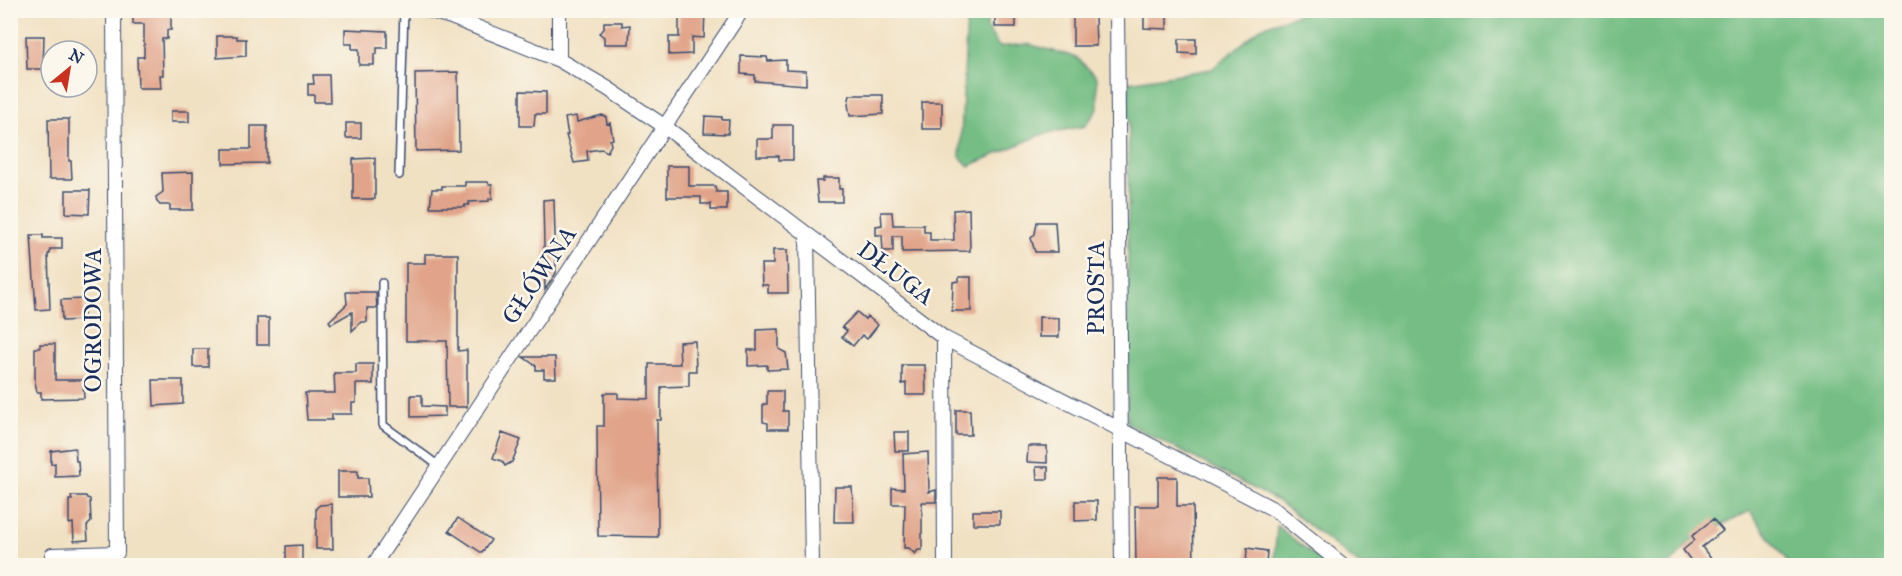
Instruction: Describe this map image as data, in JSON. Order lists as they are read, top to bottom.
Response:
{
  "streets": {
    "street": [
      "DŁUGA",
      "GŁÓWNA",
      "PROSTA",
      "OGRODOWA"
    ]
  },
  "crossings": [
    ["DŁUGA", "GŁÓWNA"],
    ["DŁUGA", "PROSTA"]
  ],
  "north": "top right"
}
